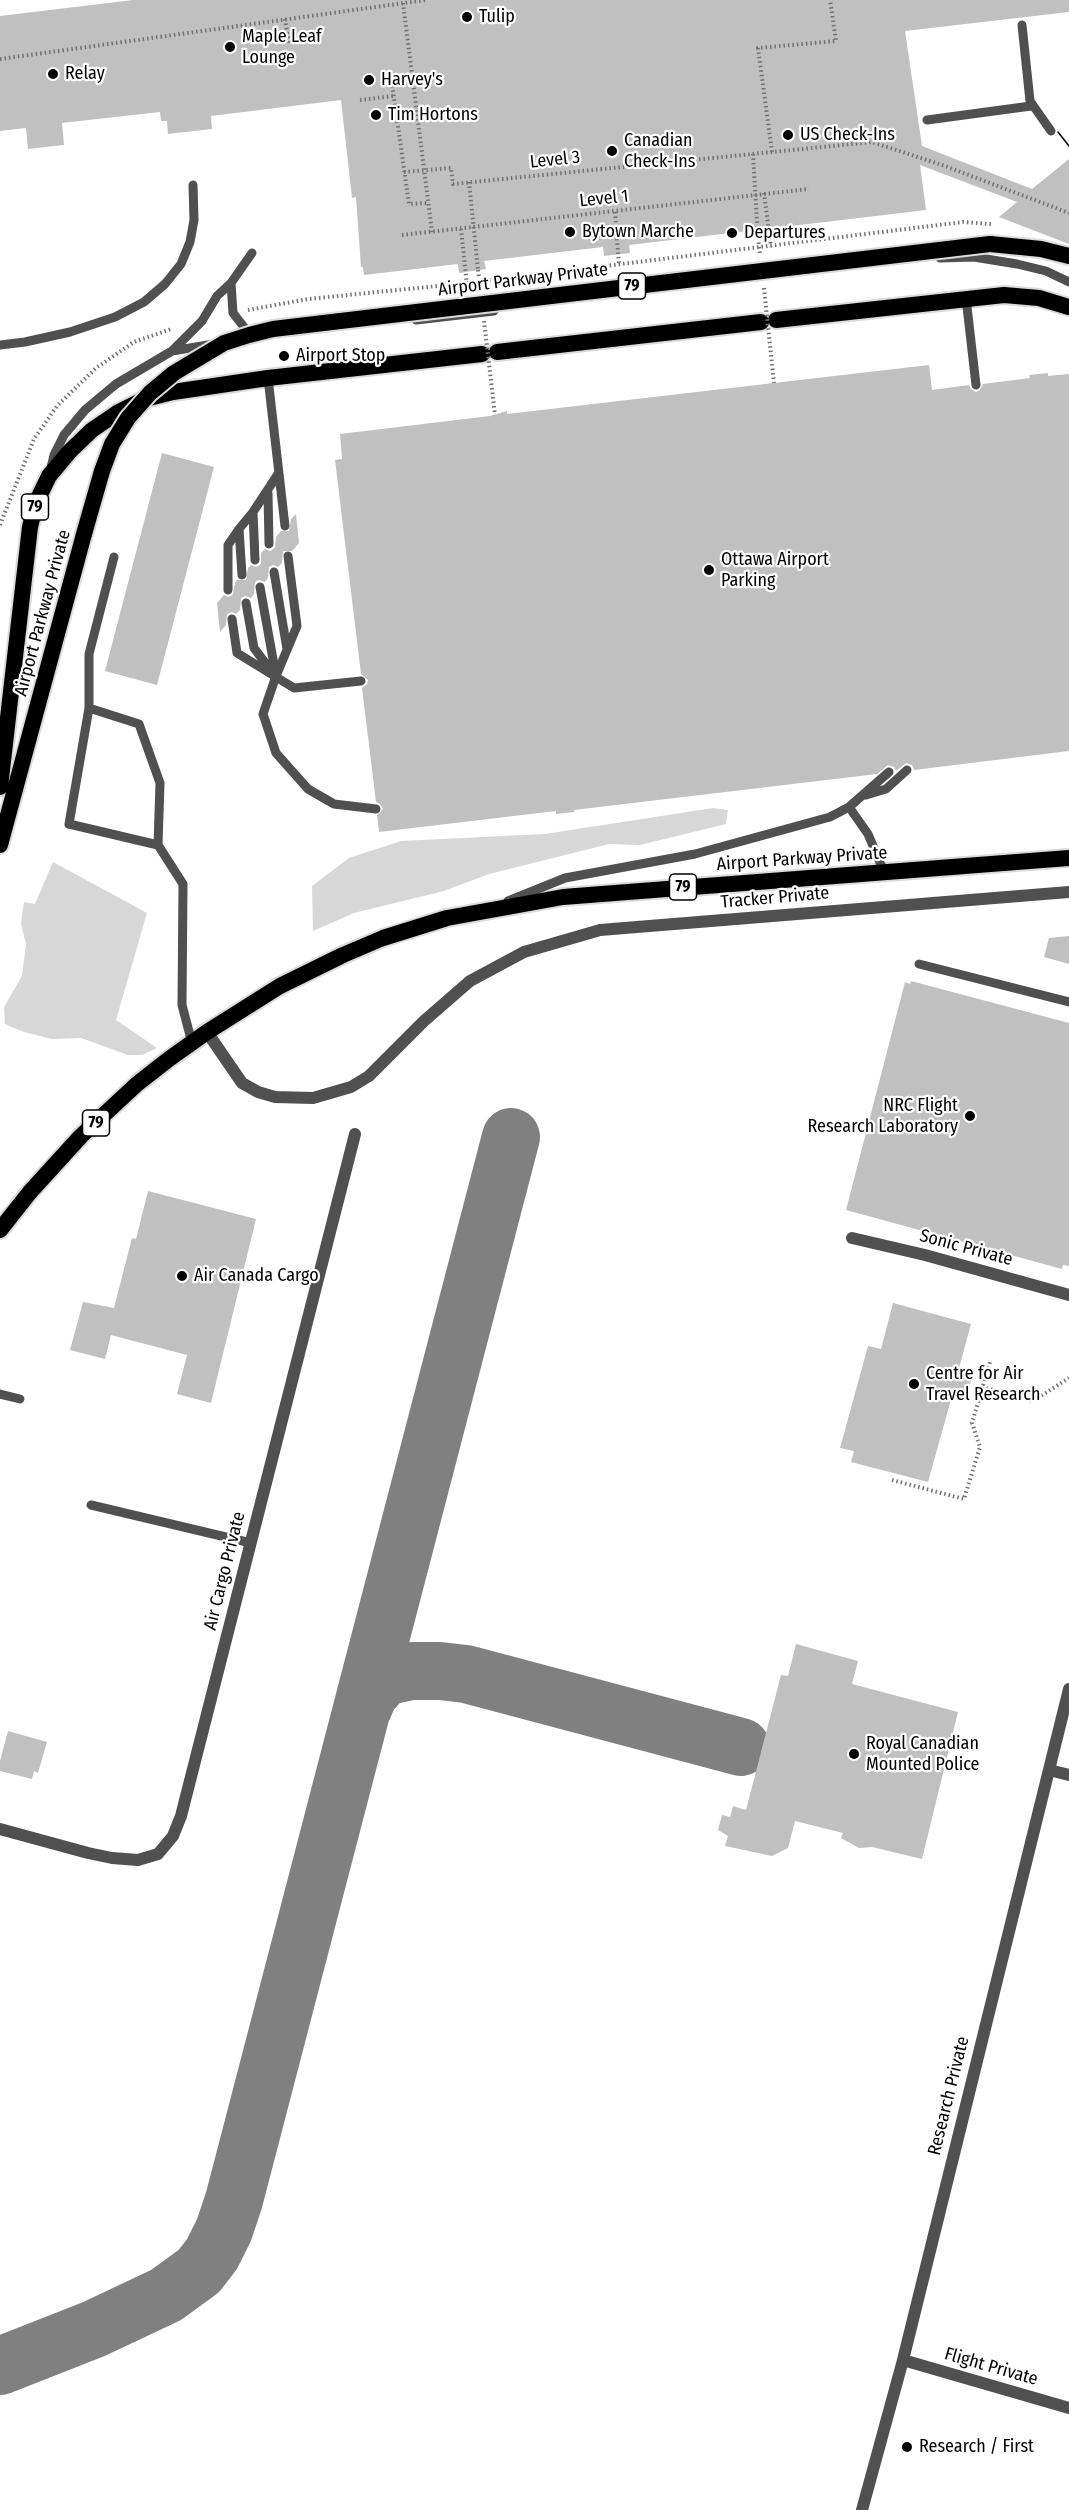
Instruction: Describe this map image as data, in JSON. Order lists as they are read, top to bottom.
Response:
{
  "streets": {
    "highway": ["Airport Parkway Private", "79"],
    "street": [
      "Tracker Private",
      "Sonic Private",
      "Air Cargo Private",
      "Research Private",
      "Flight Private"
    ],
    "path": ["Level 3", "Level 1"]
  },
  "crossings": [
    ["Airport Parkway Private", "Tracker Private"],
    ["Research Private", "Flight Private"]
  ],
  "places": [
    "Tulip",
    "Maple Leaf Lounge",
    "Relay",
    "Harvey's",
    "Tim Hortons",
    "US Check-Ins",
    "Canadian Check-Ins",
    "Bytown Marche",
    "Departures",
    "Airport Stop",
    "Ottawa Airport Parking",
    "NRC Flight Research Laboratory",
    "Air Canada Cargo",
    "Centre for Air Travel Research",
    "Royal Canadian Mounted Police",
    "Research / First"
  ]
}
